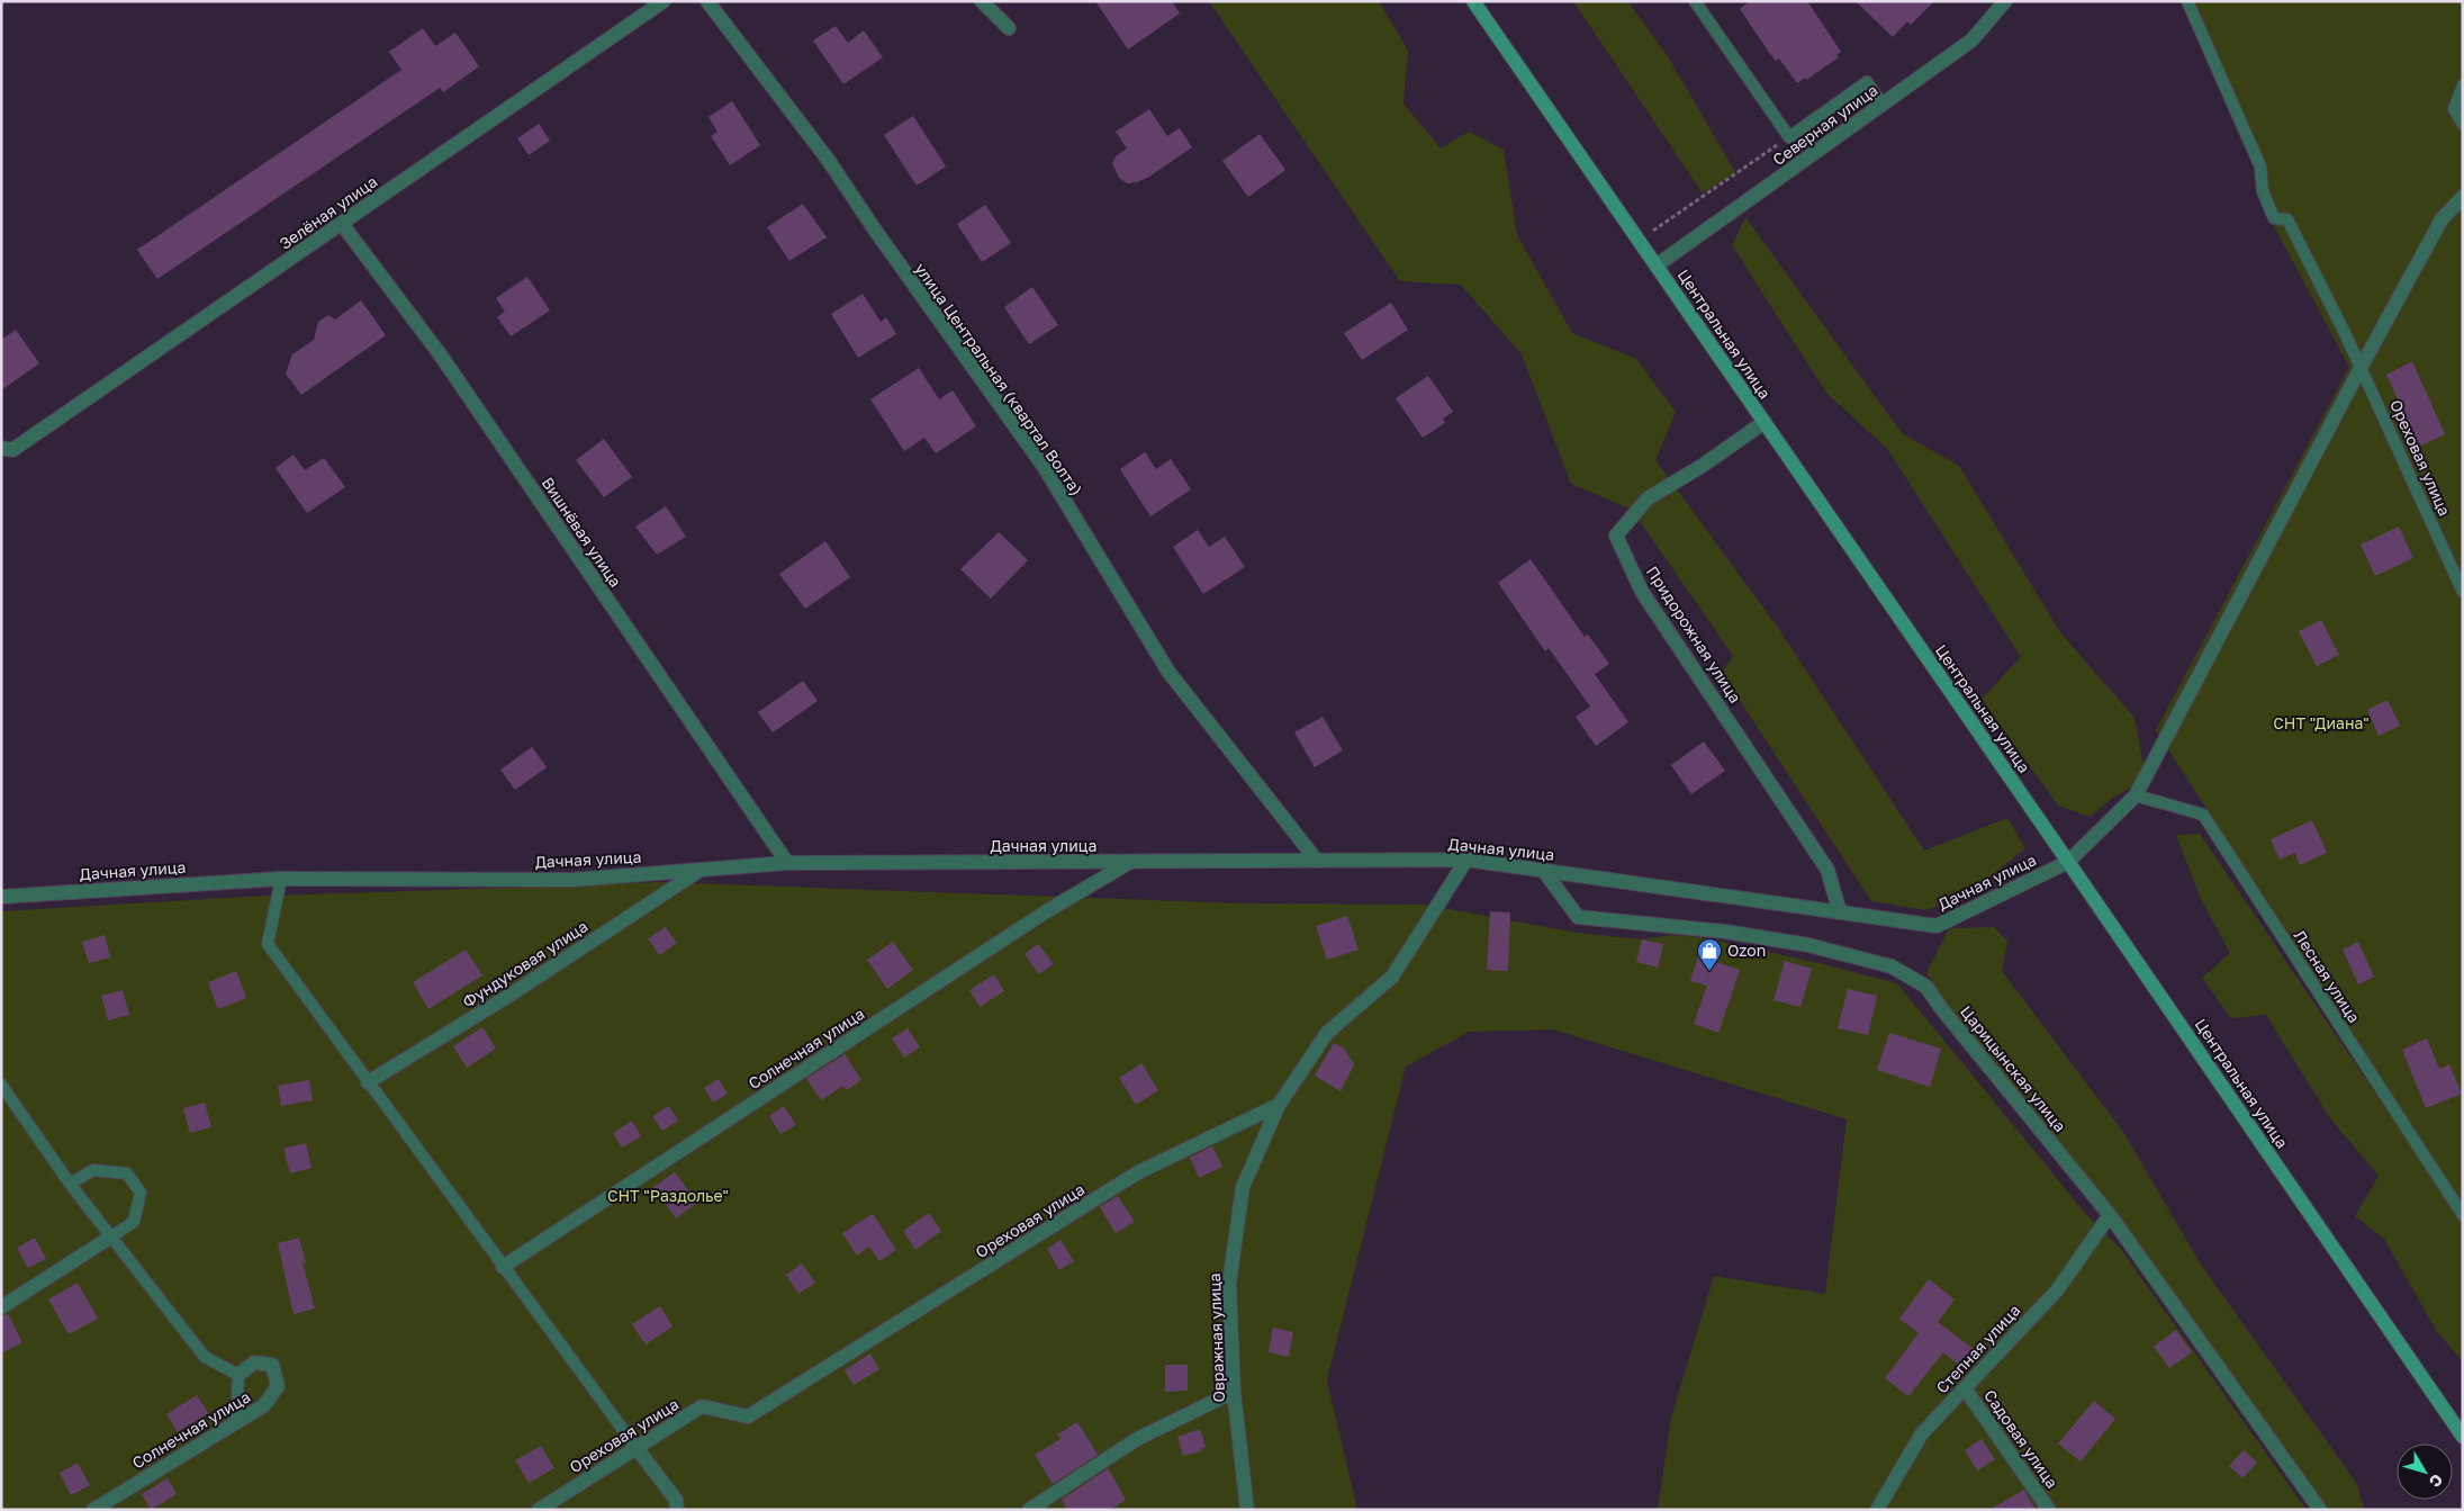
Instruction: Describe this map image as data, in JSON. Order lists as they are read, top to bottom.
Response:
{
  "streets": {
    "street": [
      "Северная улица",
      "Зелёная улица",
      "Центральная улица",
      "улица Центральная (квартал Волта)",
      "Ореховая улица",
      "Вишнёвая улица",
      "Придорожная улица",
      "Дачная улица",
      "Фундуковая улица",
      "Солнечная улица",
      "Царицынская улица",
      "Овражная улица",
      "Степная улица",
      "Садовая улица"
    ],
    "lane": ["Лесная улица"]
  },
  "crossings": [
    ["Северная улица", "Центральная улица"],
    ["Зелёная улица", "Вишнёвая улица"],
    ["Центральная улица", "Придорожная улица"],
    ["Центральная улица", "Дачная улица"],
    ["улица Центральная (квартал Волта)", "Дачная улица"],
    ["Ореховая улица", "Дачная улица"],
    ["Ореховая улица", "Овражная улица"],
    ["Вишнёвая улица", "Дачная улица"],
    ["Придорожная улица", "Дачная улица"],
    ["Дачная улица", "Фундуковая улица"],
    ["Дачная улица", "Лесная улица"],
    ["Дачная улица", "Солнечная улица"],
    ["Дачная улица", "Царицынская улица"],
    ["Царицынская улица", "Степная улица"],
    ["Степная улица", "Садовая улица"]
  ],
  "parks": ["СНТ \"Диана\"", "СНТ \"Раздолье\""],
  "places": {
    "shop": ["Ozon"]
  },
  "north": "bottom right"
}
